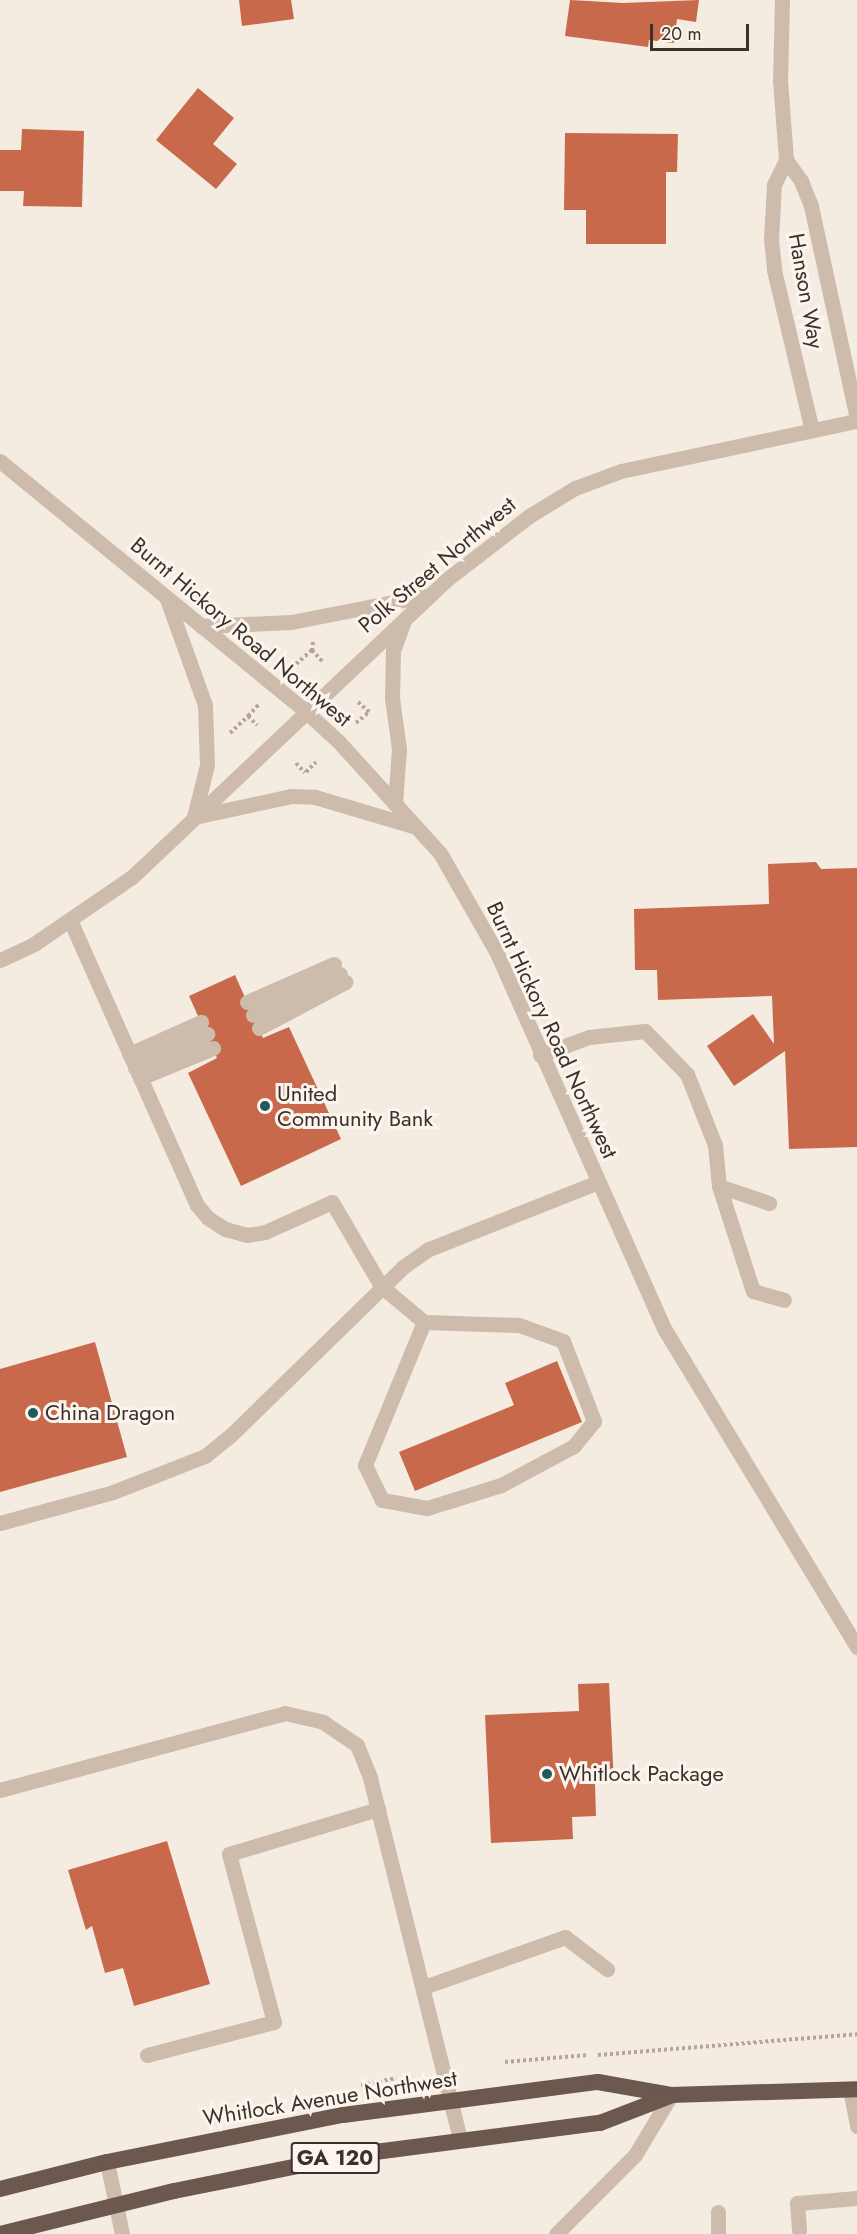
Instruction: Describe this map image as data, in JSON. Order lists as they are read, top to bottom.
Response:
{
  "streets": {
    "highway": ["Whitlock Avenue Northwest", "GA 120"],
    "street": ["Hanson Way", "Polk Street Northwest", "Burnt Hickory Road Northwest"]
  },
  "crossings": [
    ["Hanson Way", "Polk Street Northwest"],
    ["Polk Street Northwest", "Burnt Hickory Road Northwest"]
  ],
  "places": ["United Community Bank", "China Dragon", "Whitlock Package"],
  "scale_bar": "20 m"
}
